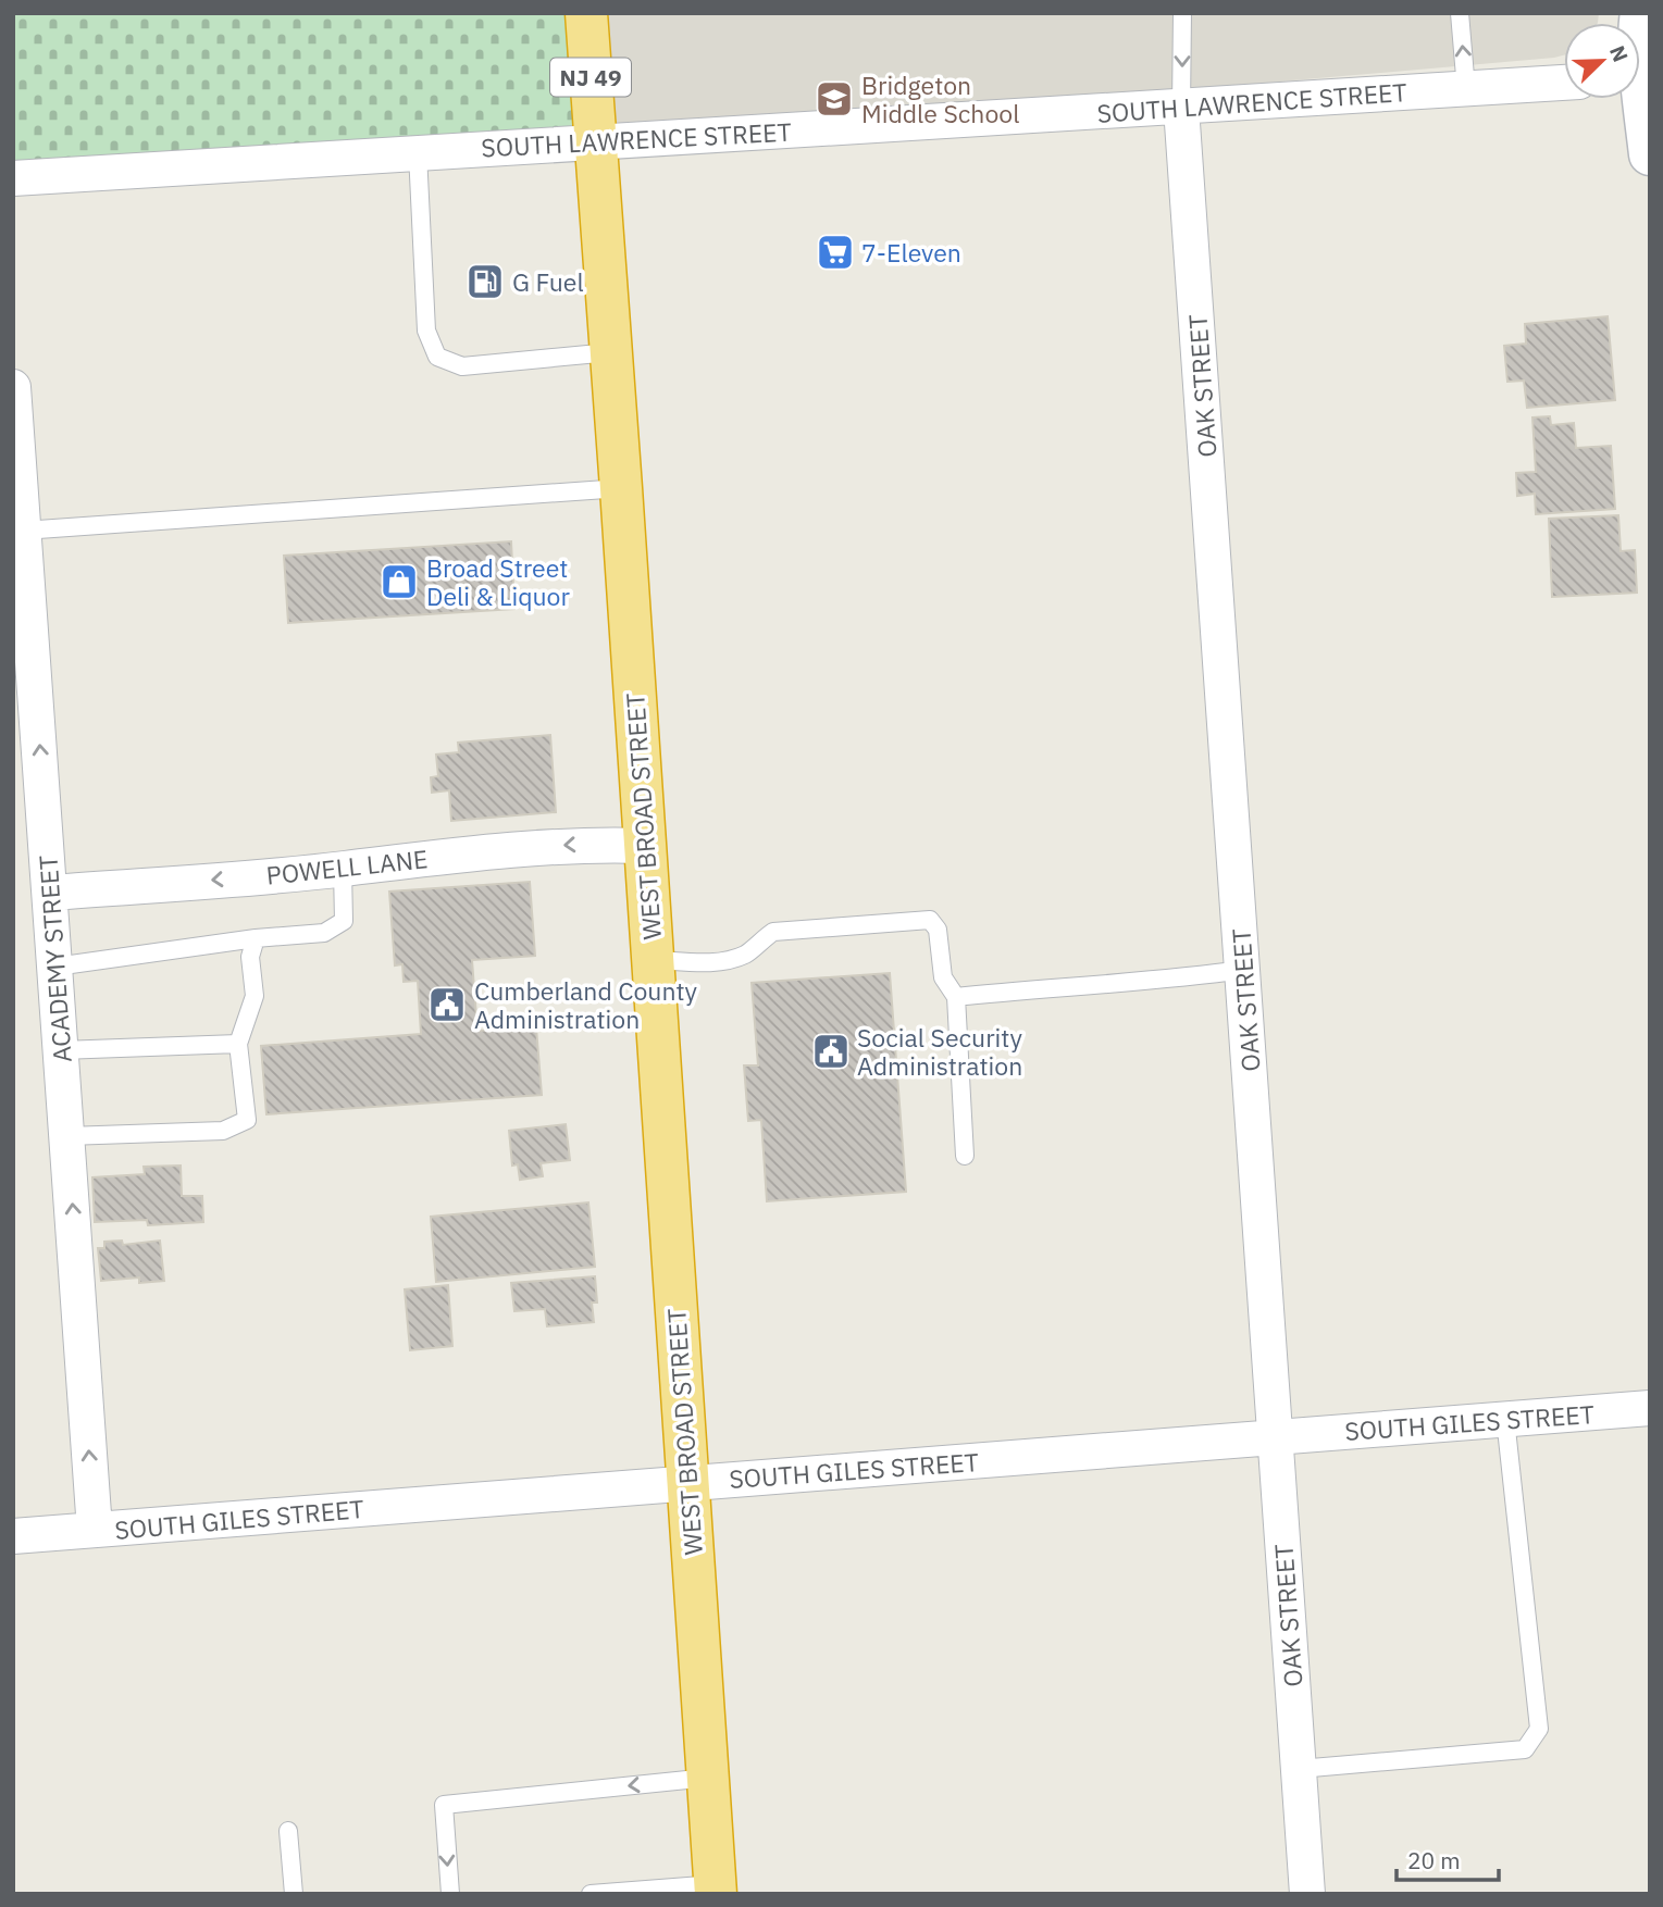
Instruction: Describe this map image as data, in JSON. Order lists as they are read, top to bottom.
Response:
{
  "streets": {
    "highway": ["NJ 49", "WEST BROAD STREET"],
    "street": [
      "SOUTH LAWRENCE STREET",
      "OAK STREET",
      "POWELL LANE",
      "ACADEMY STREET",
      "SOUTH GILES STREET"
    ]
  },
  "crossings": [
    ["SOUTH LAWRENCE STREET", "OAK STREET"],
    ["SOUTH LAWRENCE STREET", "WEST BROAD STREET"],
    ["OAK STREET", "SOUTH GILES STREET"],
    ["WEST BROAD STREET", "POWELL LANE"],
    ["WEST BROAD STREET", "SOUTH GILES STREET"],
    ["POWELL LANE", "ACADEMY STREET"],
    ["ACADEMY STREET", "SOUTH GILES STREET"]
  ],
  "one_way": ["POWELL LANE", "ACADEMY STREET"],
  "places": {
    "school or university": ["Bridgeton Middle School"],
    "supermarket": ["7-Eleven"],
    "fuel station": ["G Fuel"],
    "shop": ["Broad Street Deli & Liquor"],
    "public building": ["Cumberland County Administration", "Social Security Administration"]
  },
  "scale_bar": "20 m",
  "north": "top right"
}
